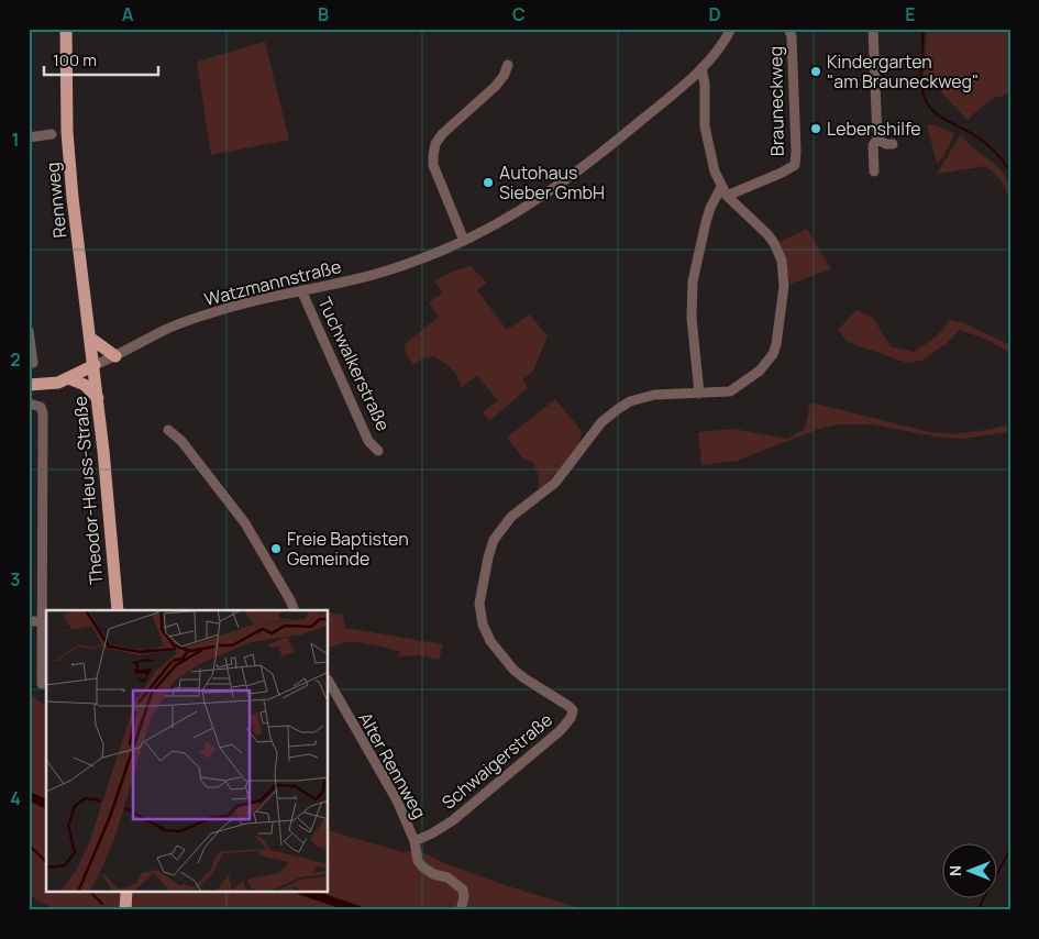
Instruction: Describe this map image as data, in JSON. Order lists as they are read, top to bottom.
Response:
{
  "streets": {
    "main road": ["Rennweg", "Theodor-Heuss-Straße"],
    "street": [
      "Brauneckweg",
      "Watzmannstraße",
      "Tuchwalkerstraße",
      "Schwaigerstraße",
      "Alter Rennweg"
    ]
  },
  "crossings": [
    ["Brauneckweg", "Schwaigerstraße"],
    ["Rennweg", "Watzmannstraße"],
    ["Rennweg", "Theodor-Heuss-Straße"],
    ["Watzmannstraße", "Tuchwalkerstraße"],
    ["Watzmannstraße", "Theodor-Heuss-Straße"],
    ["Watzmannstraße", "Schwaigerstraße"],
    ["Schwaigerstraße", "Alter Rennweg"]
  ],
  "places": [
    "Kindergarten \"am Brauneckweg\"",
    "Lebenshilfe",
    "Autohaus Sieber GmbH",
    "Freie Baptisten Gemeinde"
  ],
  "scale_bar": "100 m",
  "north": "left",
  "grid": {
    "columns": [
      "A",
      "B",
      "C",
      "D",
      "E"
    ],
    "rows": [
      "1",
      "2",
      "3",
      "4"
    ]
  }
}
